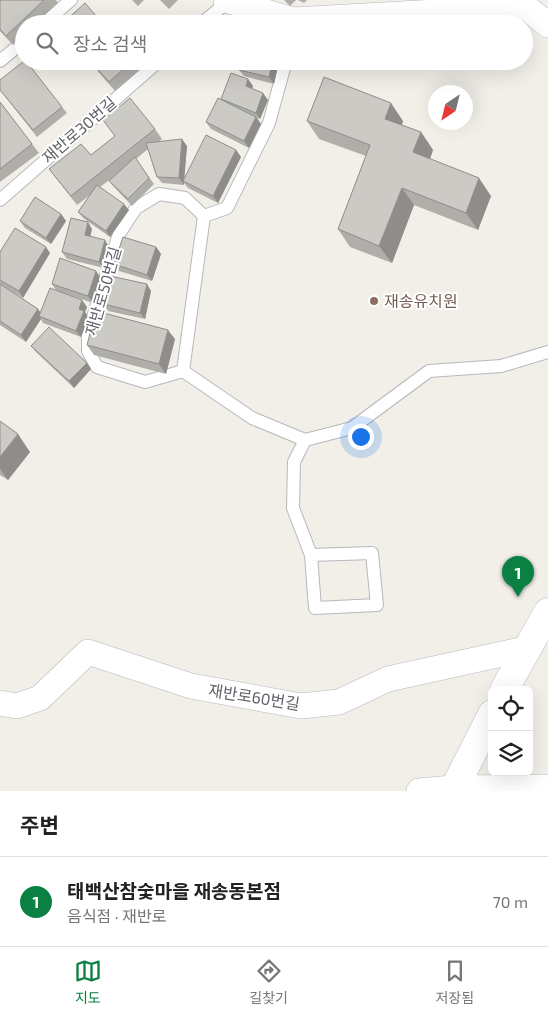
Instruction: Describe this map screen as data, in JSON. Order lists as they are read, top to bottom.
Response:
{
  "streets": {
    "street": ["재반로60번길"],
    "lane": ["재반로30번길", "재반로50번길"]
  },
  "places": ["재송유치원"],
  "north": "bottom left",
  "page": {
    "search": "장소 검색",
    "pins": "1",
    "heading": "주변",
    "list": [
      {
        "mark": "1",
        "name": "태백산참숯마을 재송동본점",
        "note": "음식점 · 재반로",
        "value": "70 m"
      }
    ],
    "nav": ["지도", "길찾기", "저장됨"]
  }
}
